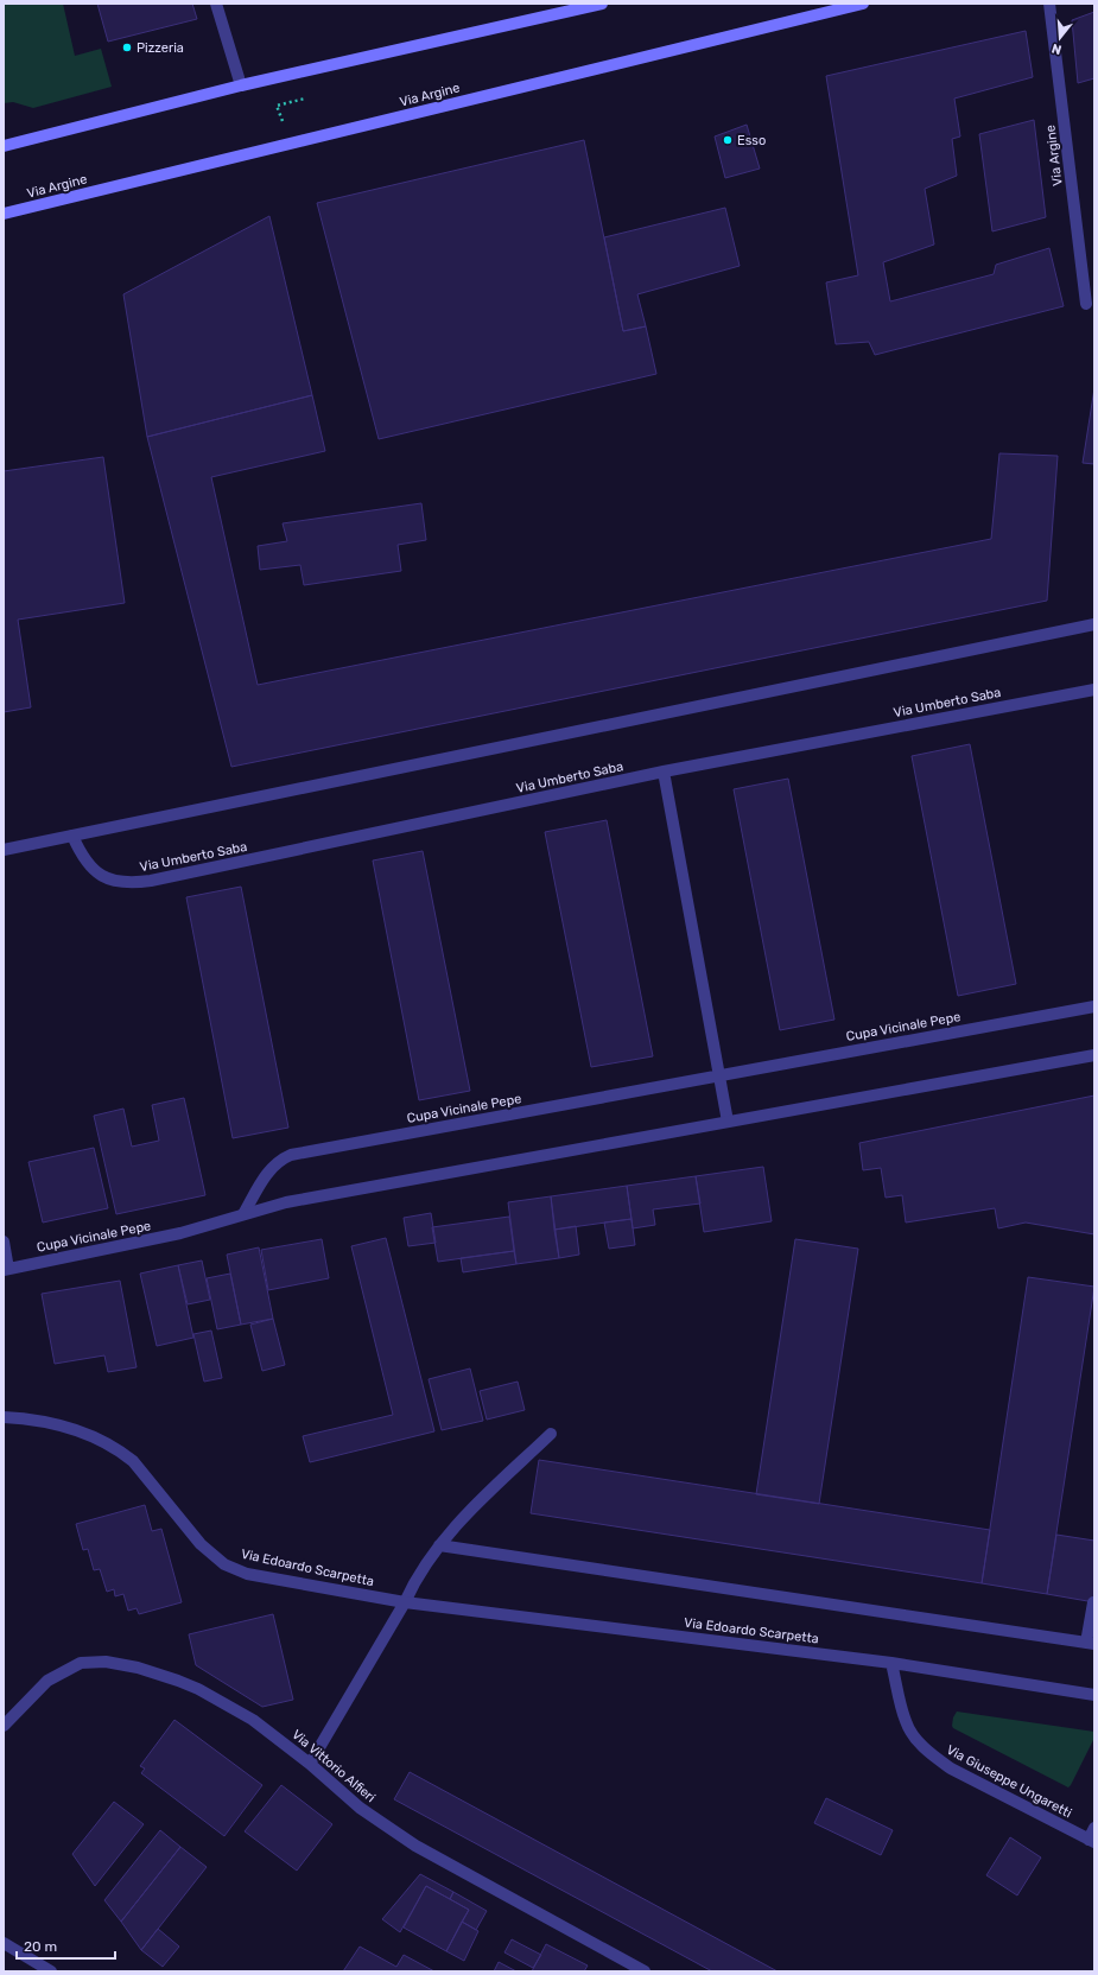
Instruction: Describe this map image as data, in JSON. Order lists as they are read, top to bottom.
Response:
{
  "streets": {
    "street": [
      "Via Argine",
      "Via Umberto Saba",
      "Cupa Vicinale Pepe",
      "Via Edoardo Scarpetta",
      "Via Vittorio Alfieri",
      "Via Giuseppe Ungaretti"
    ]
  },
  "crossings": [
    ["Via Edoardo Scarpetta", "Via Giuseppe Ungaretti"]
  ],
  "places": ["Pizzeria", "Esso"],
  "scale_bar": "20 m",
  "north": "bottom"
}
